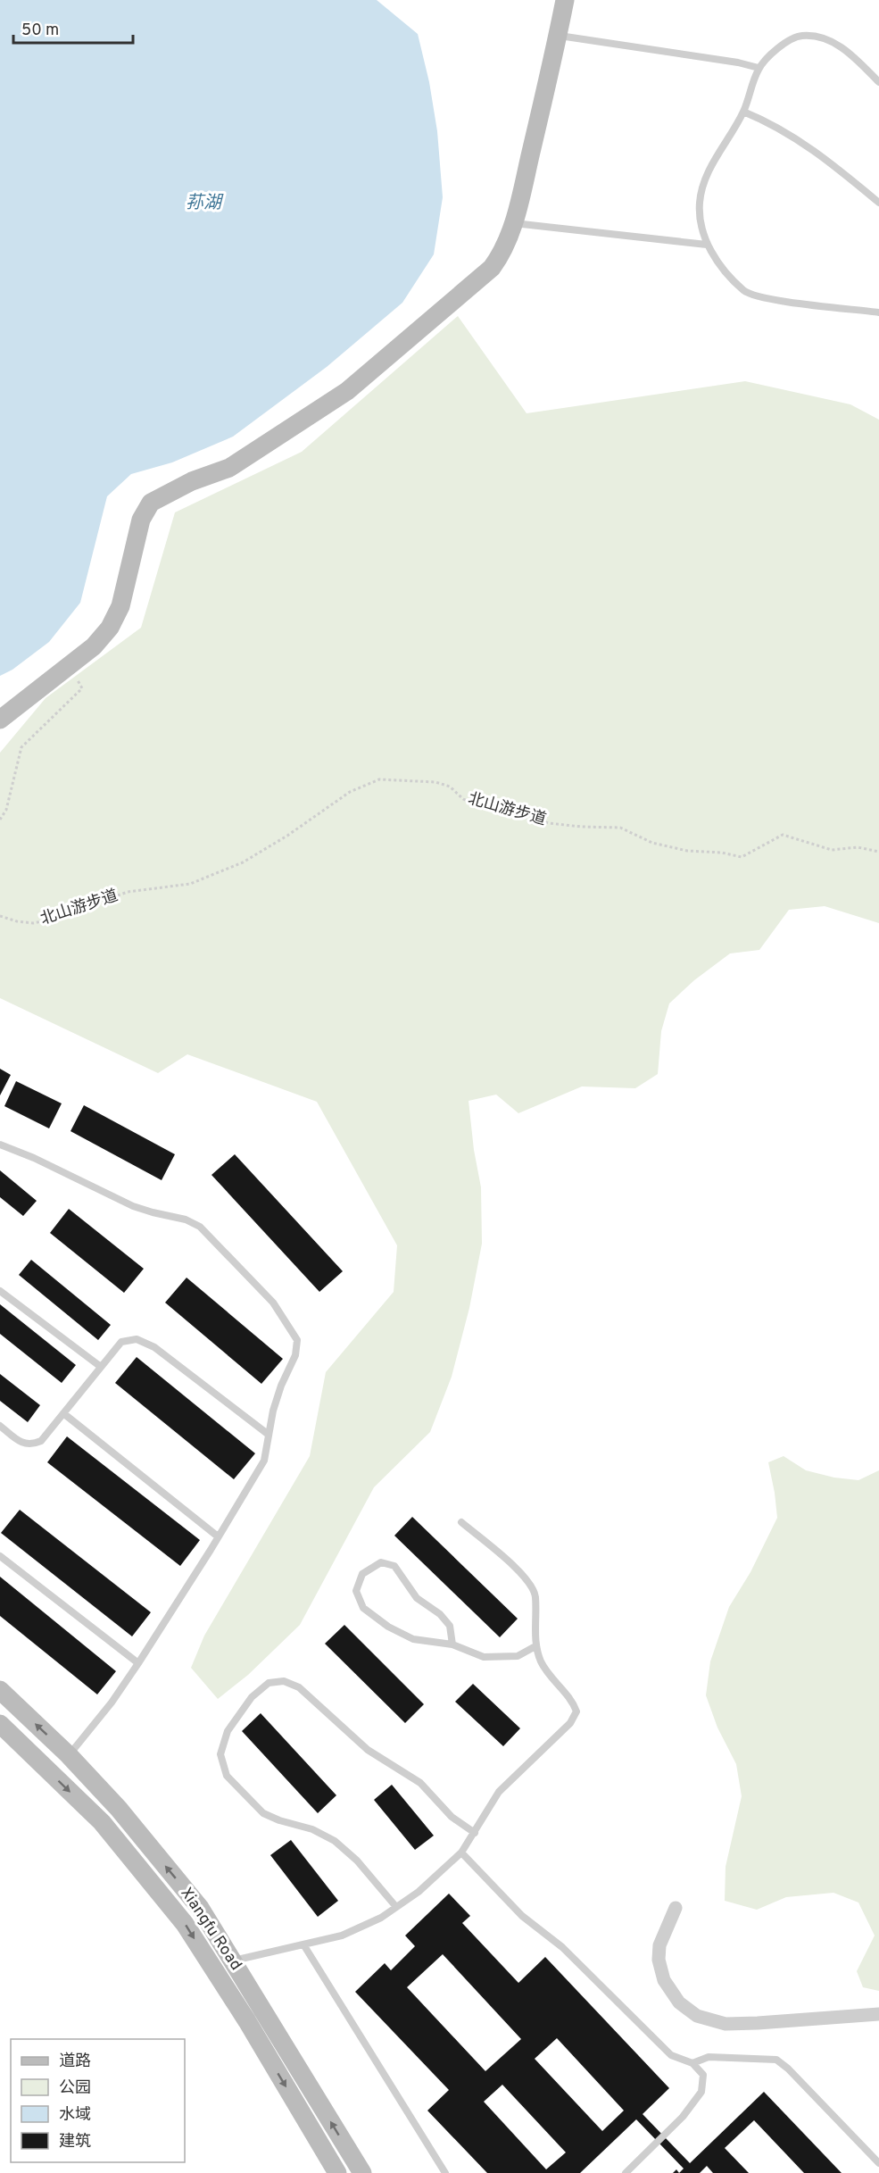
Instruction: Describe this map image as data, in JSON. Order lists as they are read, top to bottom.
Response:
{
  "streets": {
    "main road": ["Xiangfu Road"],
    "path": ["北山游步道"]
  },
  "water": ["荪湖"],
  "legend": [
    "道路",
    "公园",
    "水域",
    "建筑"
  ],
  "scale_bar": "50 m"
}
